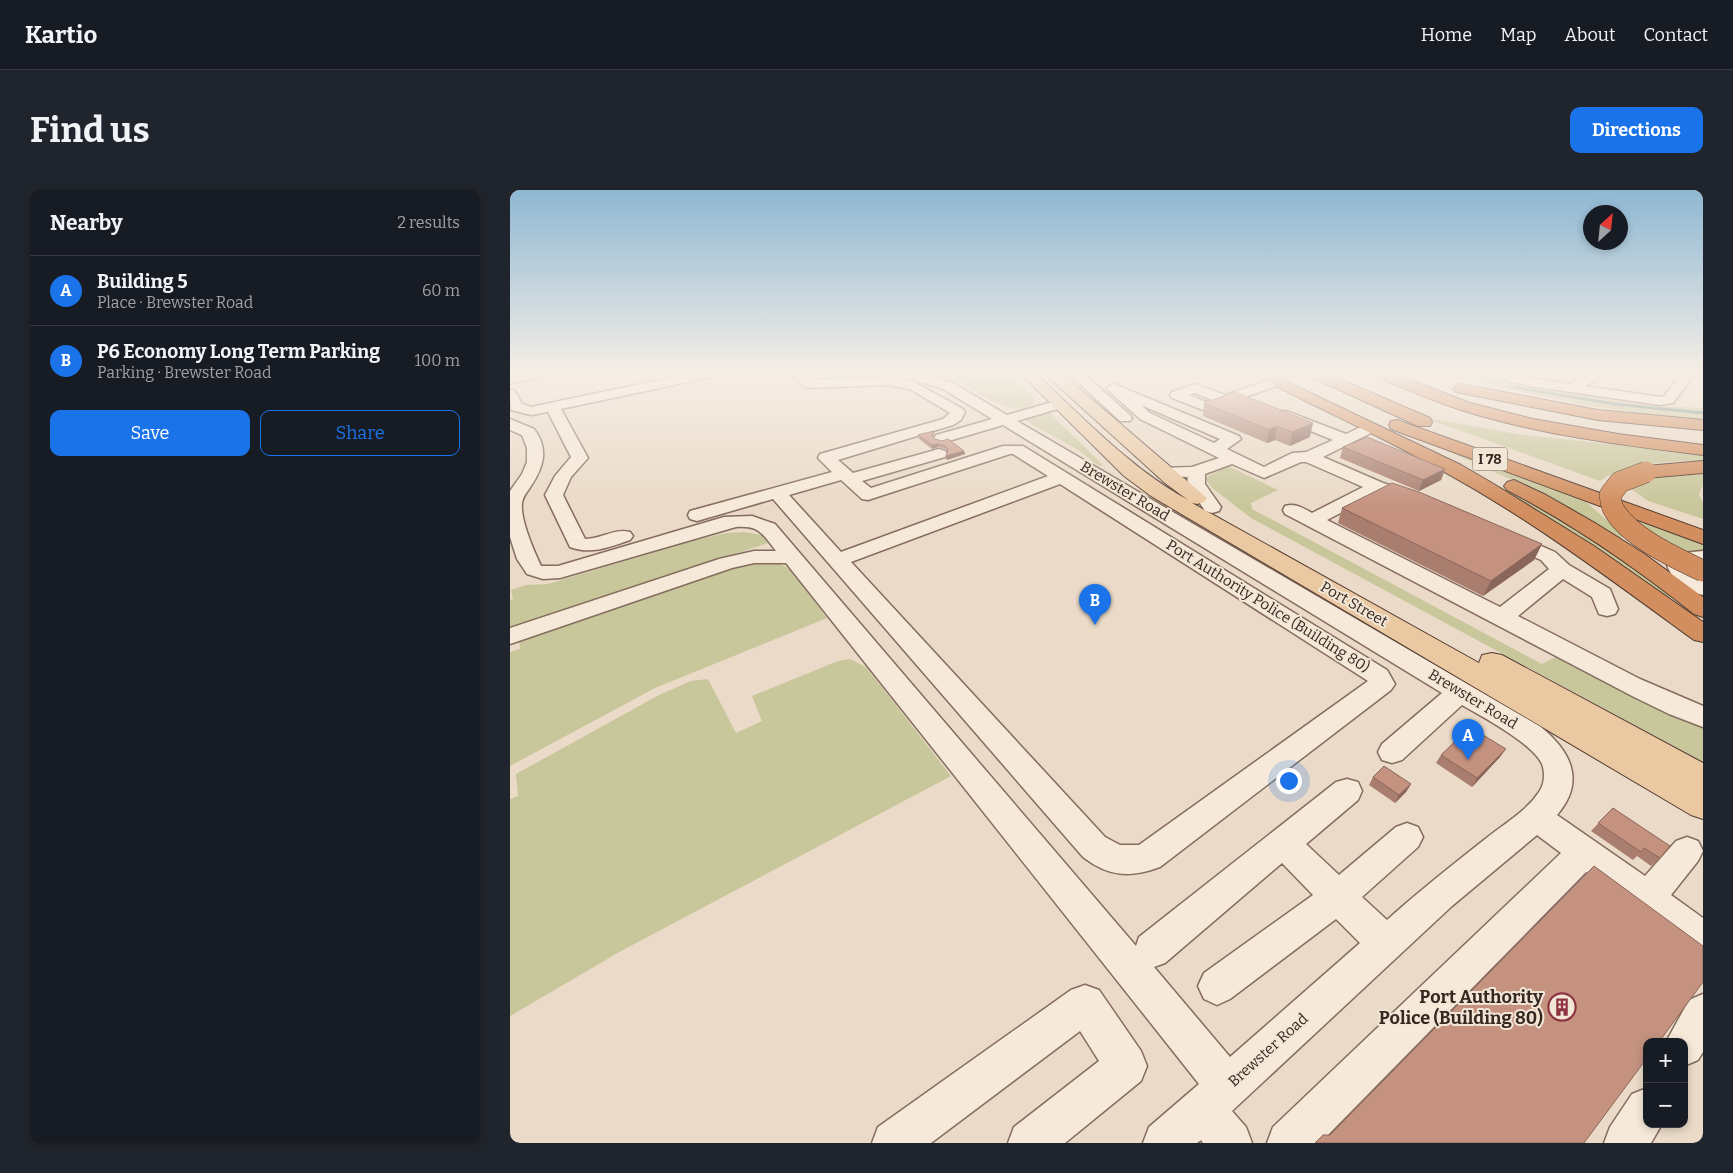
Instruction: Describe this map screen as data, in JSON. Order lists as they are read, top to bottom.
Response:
{
  "streets": {
    "highway": ["I 78"],
    "main road": ["Port Street"],
    "street": ["Brewster Road", "Port Authority Police (Building 80)"]
  },
  "places": {
    "building": ["Port Authority Police (Building 80)"]
  },
  "north": "top right",
  "page": {
    "header": "Kartio",
    "nav": [
      "Home",
      "Map",
      "About",
      "Contact"
    ],
    "buttons": [
      "Directions",
      ["Save", "Share"]
    ],
    "title": "Find us",
    "heading": ["Nearby", "2 results"],
    "list": [
      {
        "mark": "A",
        "name": "Building 5",
        "note": "Place · Brewster Road",
        "value": "60 m"
      },
      {
        "mark": "B",
        "name": "P6 Economy Long Term Parking",
        "note": "Parking · Brewster Road",
        "value": "100 m"
      }
    ],
    "pins": ["B", "A"],
    "map_buttons": ["+", "−"]
  }
}
